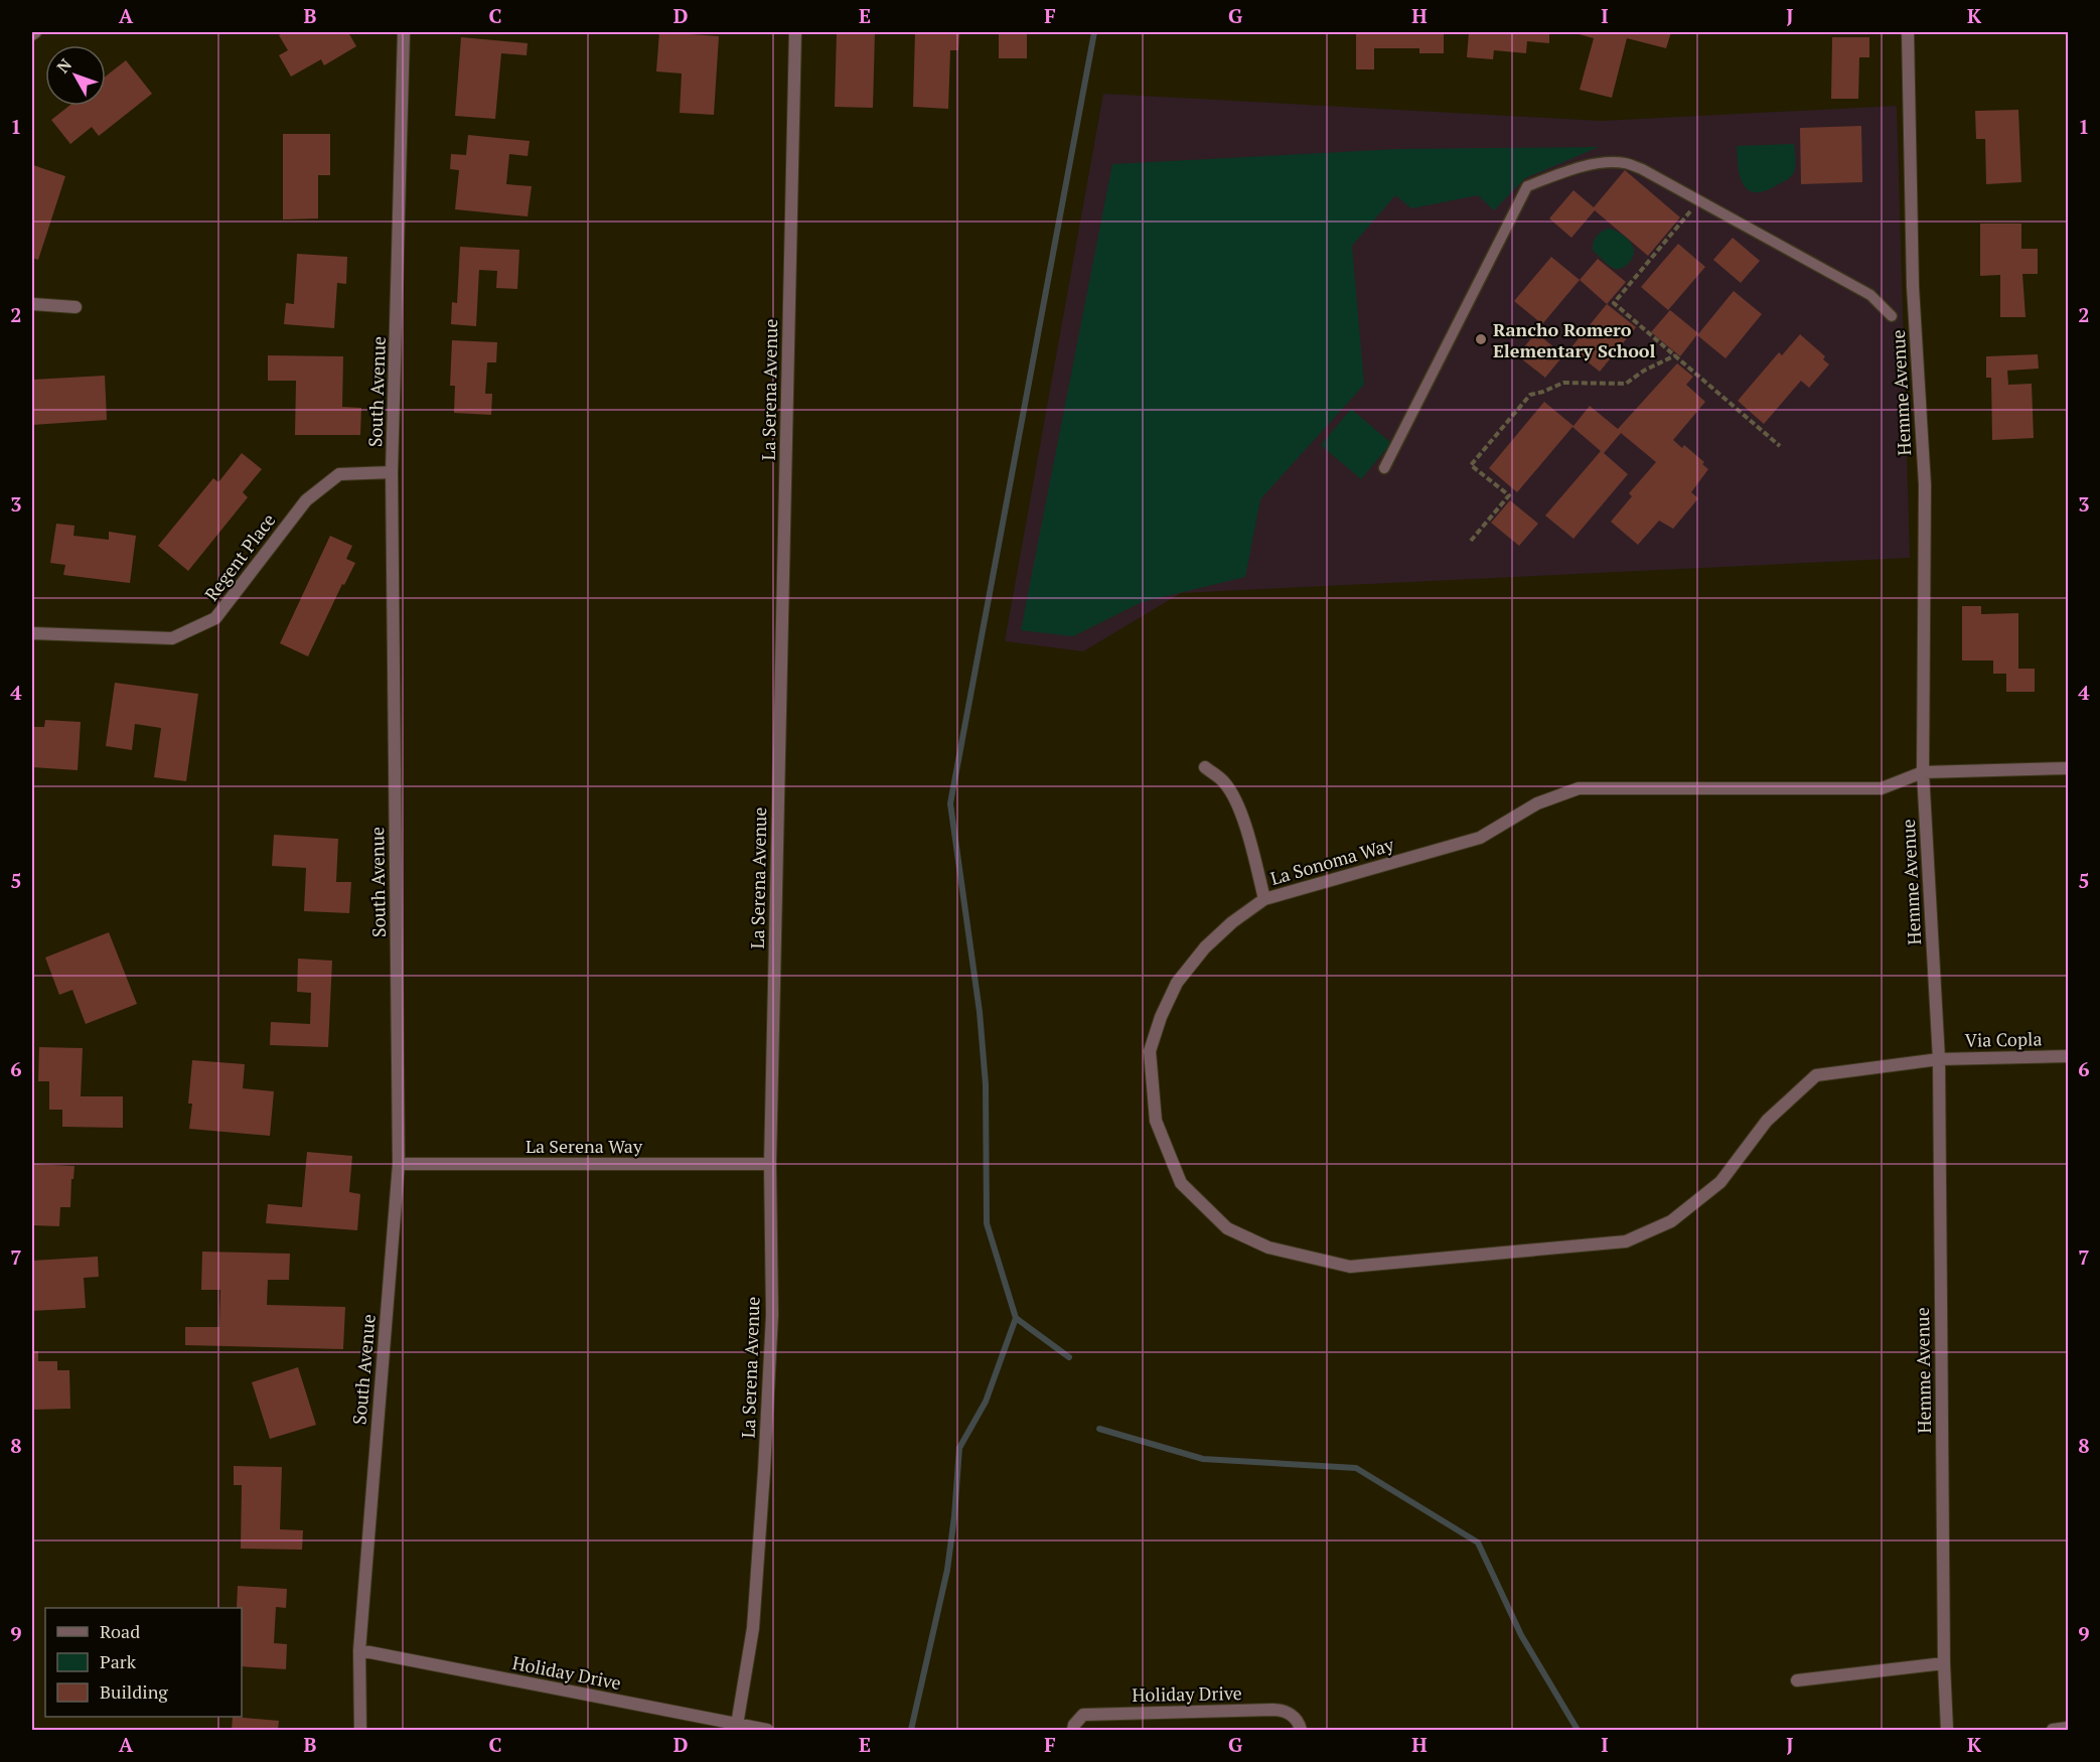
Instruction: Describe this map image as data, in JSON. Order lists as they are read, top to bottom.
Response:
{
  "streets": {
    "street": [
      "La Serena Avenue",
      "South Avenue",
      "Hemme Avenue",
      "Regent Place",
      "La Sonoma Way",
      "Via Copla",
      "La Serena Way",
      "Holiday Drive"
    ]
  },
  "crossings": [
    ["La Serena Avenue", "La Serena Way"],
    ["La Serena Avenue", "Holiday Drive"],
    ["South Avenue", "Regent Place"],
    ["South Avenue", "La Serena Way"],
    ["South Avenue", "Holiday Drive"],
    ["Hemme Avenue", "La Sonoma Way"],
    ["Hemme Avenue", "Via Copla"],
    ["La Sonoma Way", "Via Copla"]
  ],
  "places": ["Rancho Romero Elementary School"],
  "legend": ["Road", "Park", "Building"],
  "north": "top left",
  "grid": {
    "columns": [
      "A",
      "B",
      "C",
      "D",
      "E",
      "F",
      "G",
      "H",
      "I",
      "J",
      "K"
    ],
    "rows": [
      "1",
      "2",
      "3",
      "4",
      "5",
      "6",
      "7",
      "8",
      "9"
    ]
  }
}
